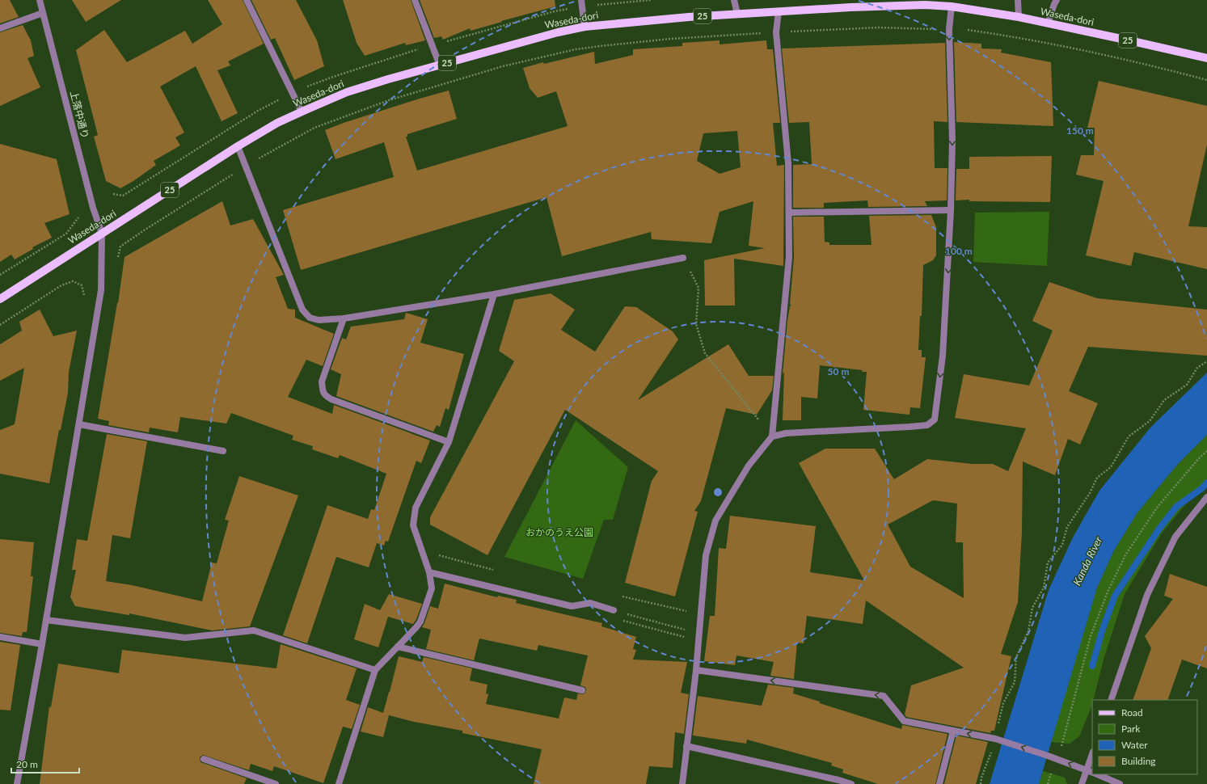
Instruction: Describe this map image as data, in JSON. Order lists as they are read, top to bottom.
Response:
{
  "streets": {
    "main road": ["25", "Waseda-dori"],
    "street": ["上落中通り"]
  },
  "crossings": [
    ["Waseda-dori", "上落中通り"]
  ],
  "water": ["Kanda River"],
  "parks": ["おかのうえ公園"],
  "legend": [
    "Road",
    "Park",
    "Water",
    "Building"
  ],
  "scale_bar": "20 m",
  "rings": ["150 m", "100 m", "50 m"]
}
